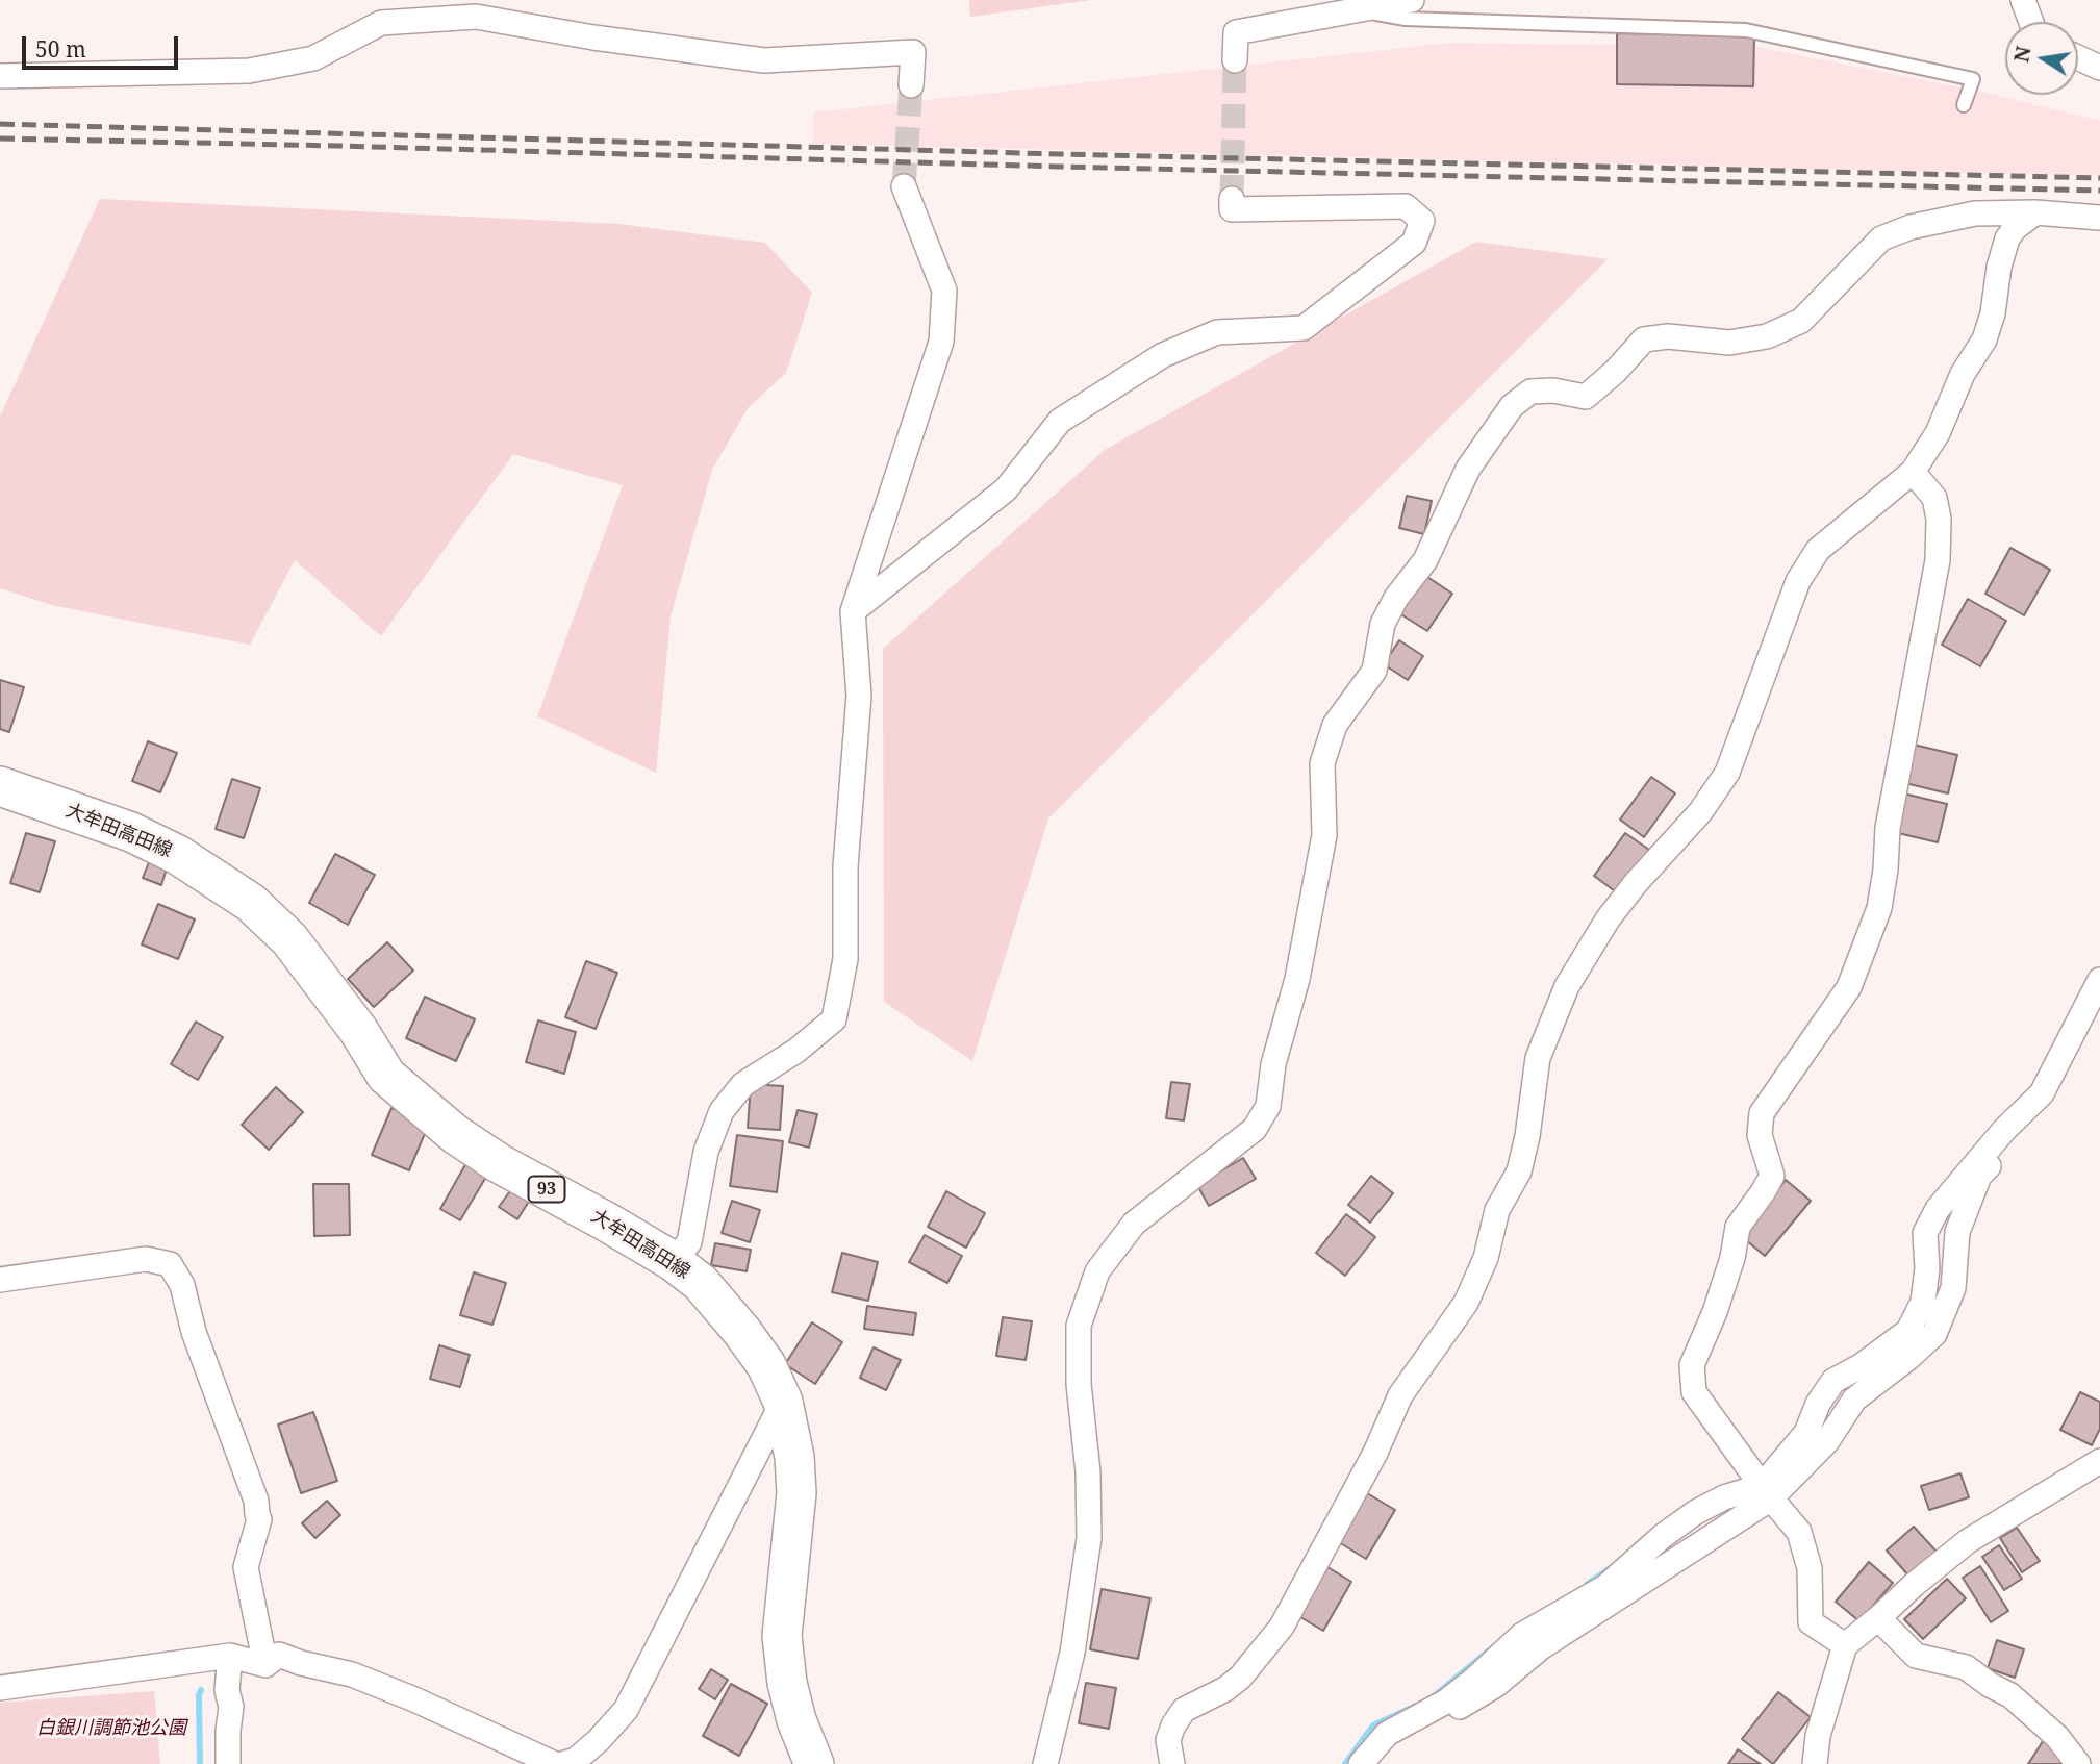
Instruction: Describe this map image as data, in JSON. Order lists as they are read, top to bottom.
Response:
{
  "streets": {
    "main road": ["大牟田高田線", "93"]
  },
  "parks": ["白銀川調節池公園"],
  "scale_bar": "50 m",
  "north": "left"
}
